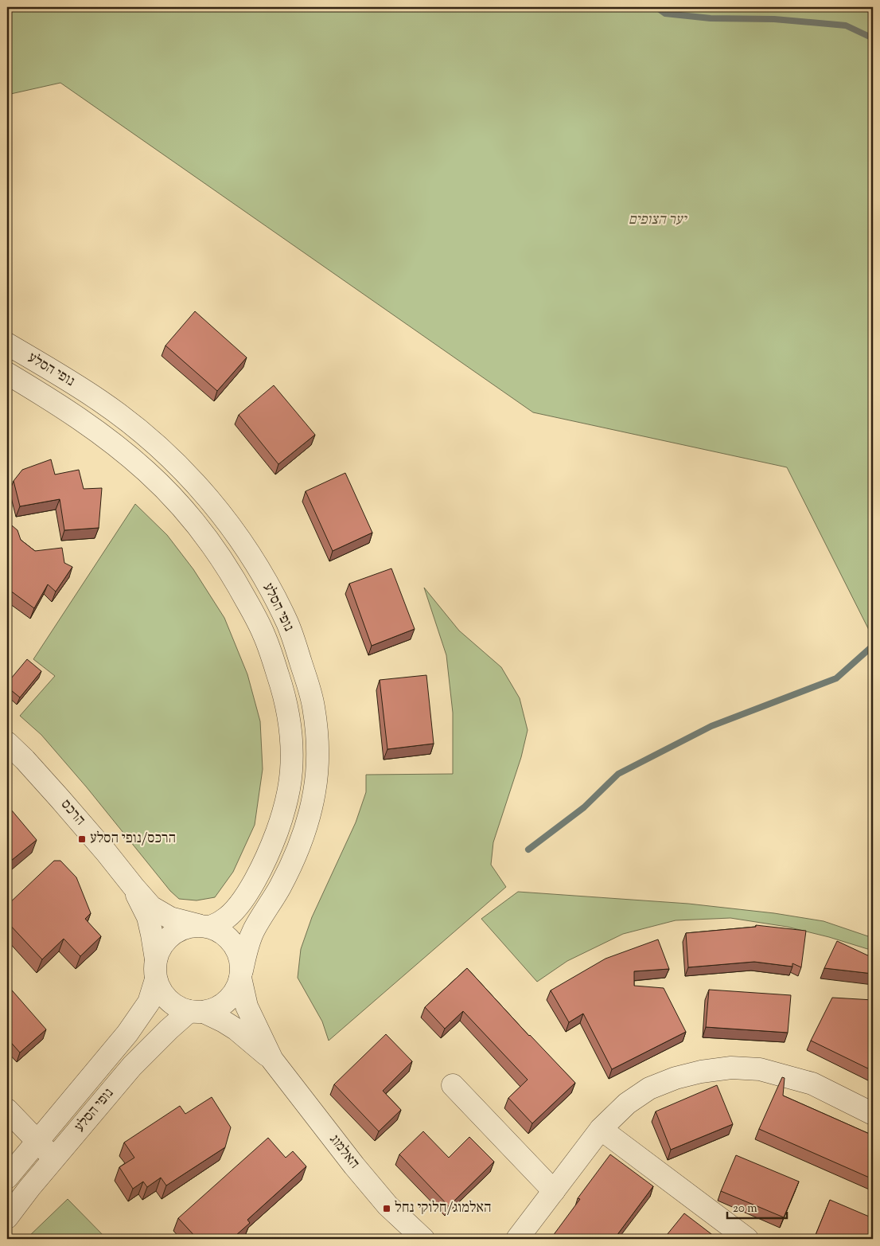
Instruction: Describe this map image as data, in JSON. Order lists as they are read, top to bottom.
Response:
{
  "streets": {
    "street": ["נופי הסלע", "הרכס", "האלמוג"]
  },
  "crossings": [
    ["נופי הסלע", "הרכס"],
    ["נופי הסלע", "האלמוג"],
    ["הרכס", "האלמוג"]
  ],
  "parks": ["יער הצופים"],
  "places": {
    "transit": ["הרכס/נופי הסלע", "האלמוג/חלוקי נחל"]
  },
  "scale_bar": "20 m"
}
